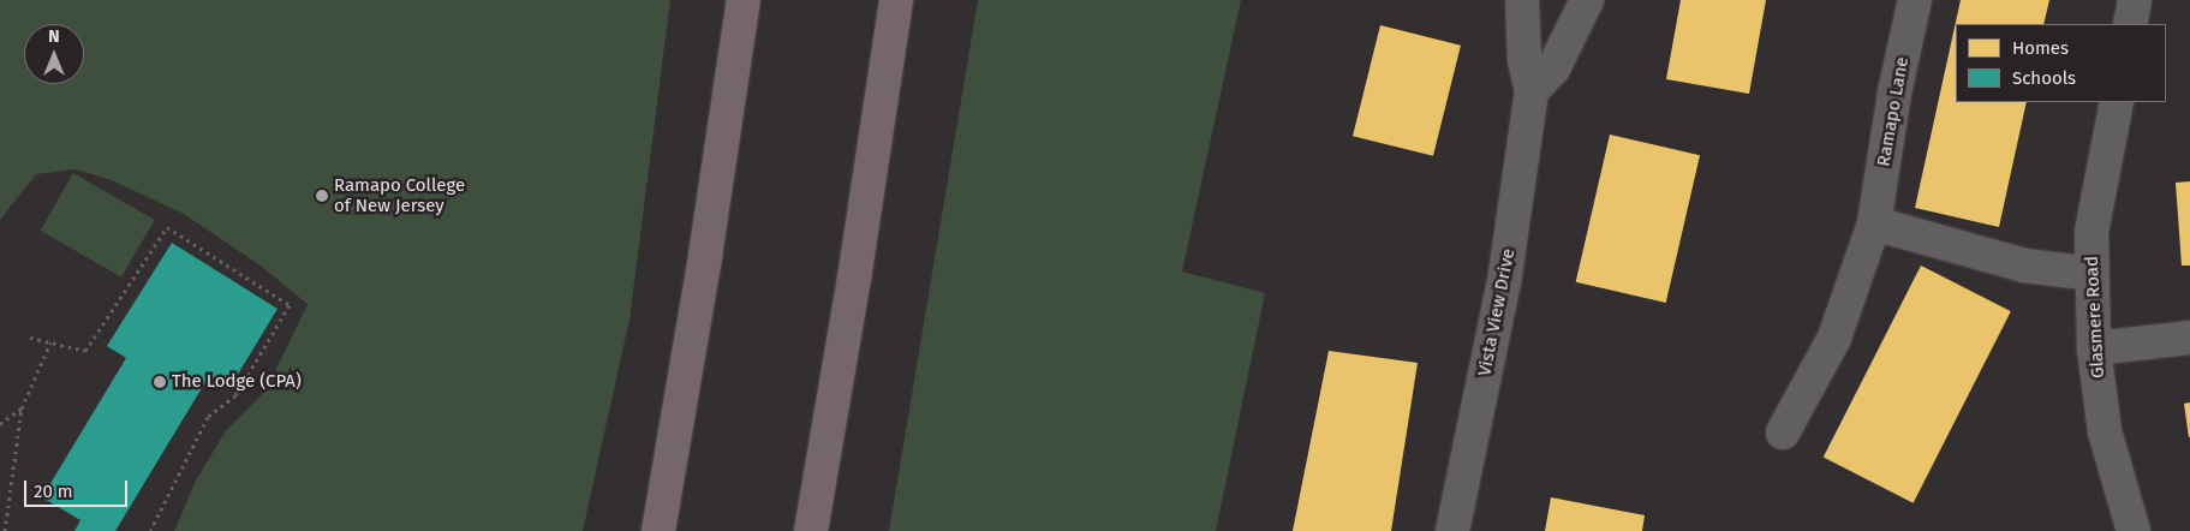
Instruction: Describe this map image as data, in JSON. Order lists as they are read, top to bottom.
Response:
{
  "streets": {
    "street": ["Ramapo Lane", "Vista View Drive", "Glasmere Road"]
  },
  "places": ["Ramapo College of New Jersey", "The Lodge (CPA)"],
  "legend": ["Homes", "Schools"],
  "scale_bar": "20 m",
  "north": "top"
}
